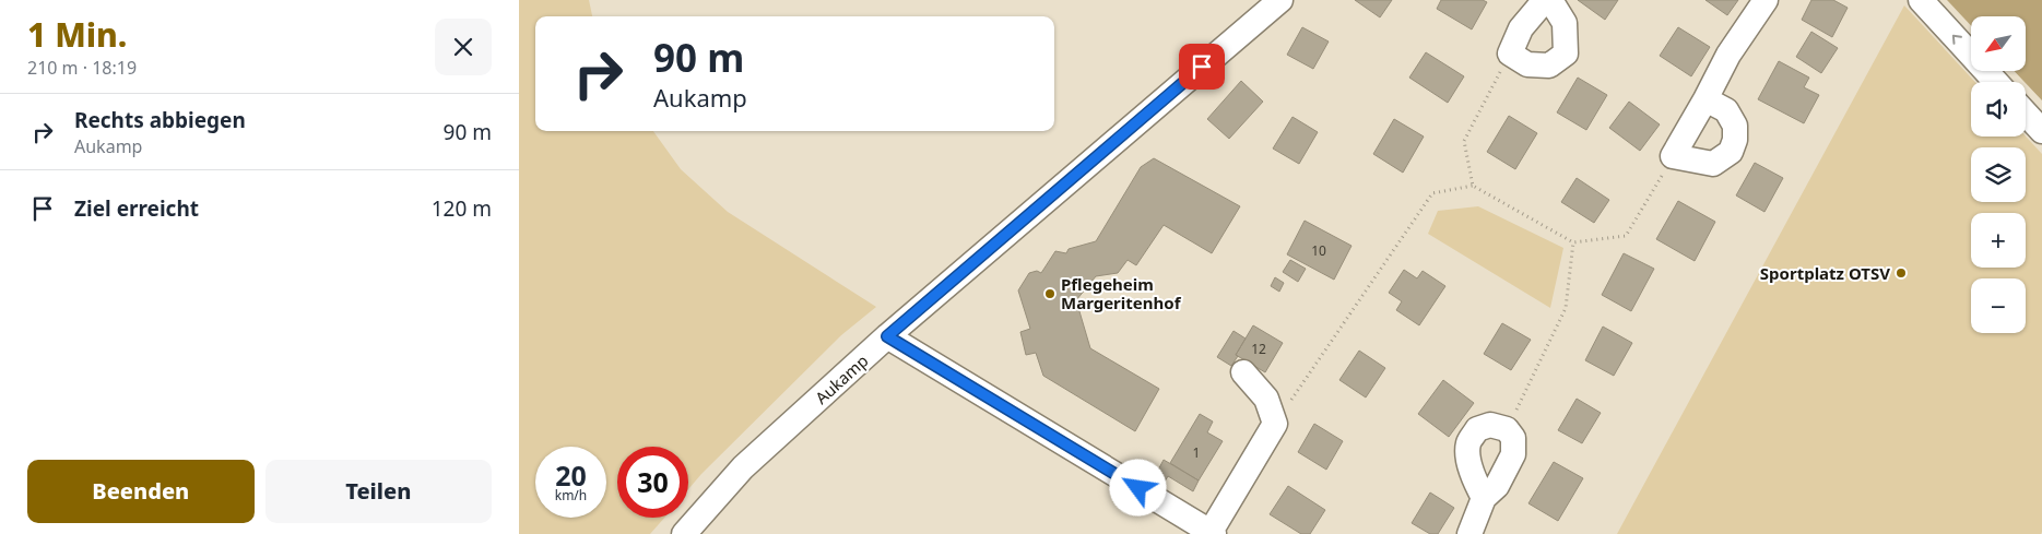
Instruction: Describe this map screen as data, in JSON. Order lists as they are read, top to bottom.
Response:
{
  "streets": {
    "street": ["Aukamp"]
  },
  "places": ["Sportplatz OTSV", "Pflegeheim Margeritenhof"],
  "house_numbers": ["10", "12", "1"],
  "north": "bottom left",
  "page": {
    "heading": ["1 Min.", "210 m · 18:19"],
    "map_buttons": ["+", "−"],
    "turn": ["90 m", "Aukamp"],
    "list": [
      {
        "name": "Rechts abbiegen",
        "note": "Aukamp",
        "value": "90 m"
      },
      {
        "name": "Ziel erreicht",
        "value": "120 m"
      }
    ],
    "speed": "20 km/h",
    "limit": "30",
    "buttons": ["Beenden", "Teilen"]
  }
}
